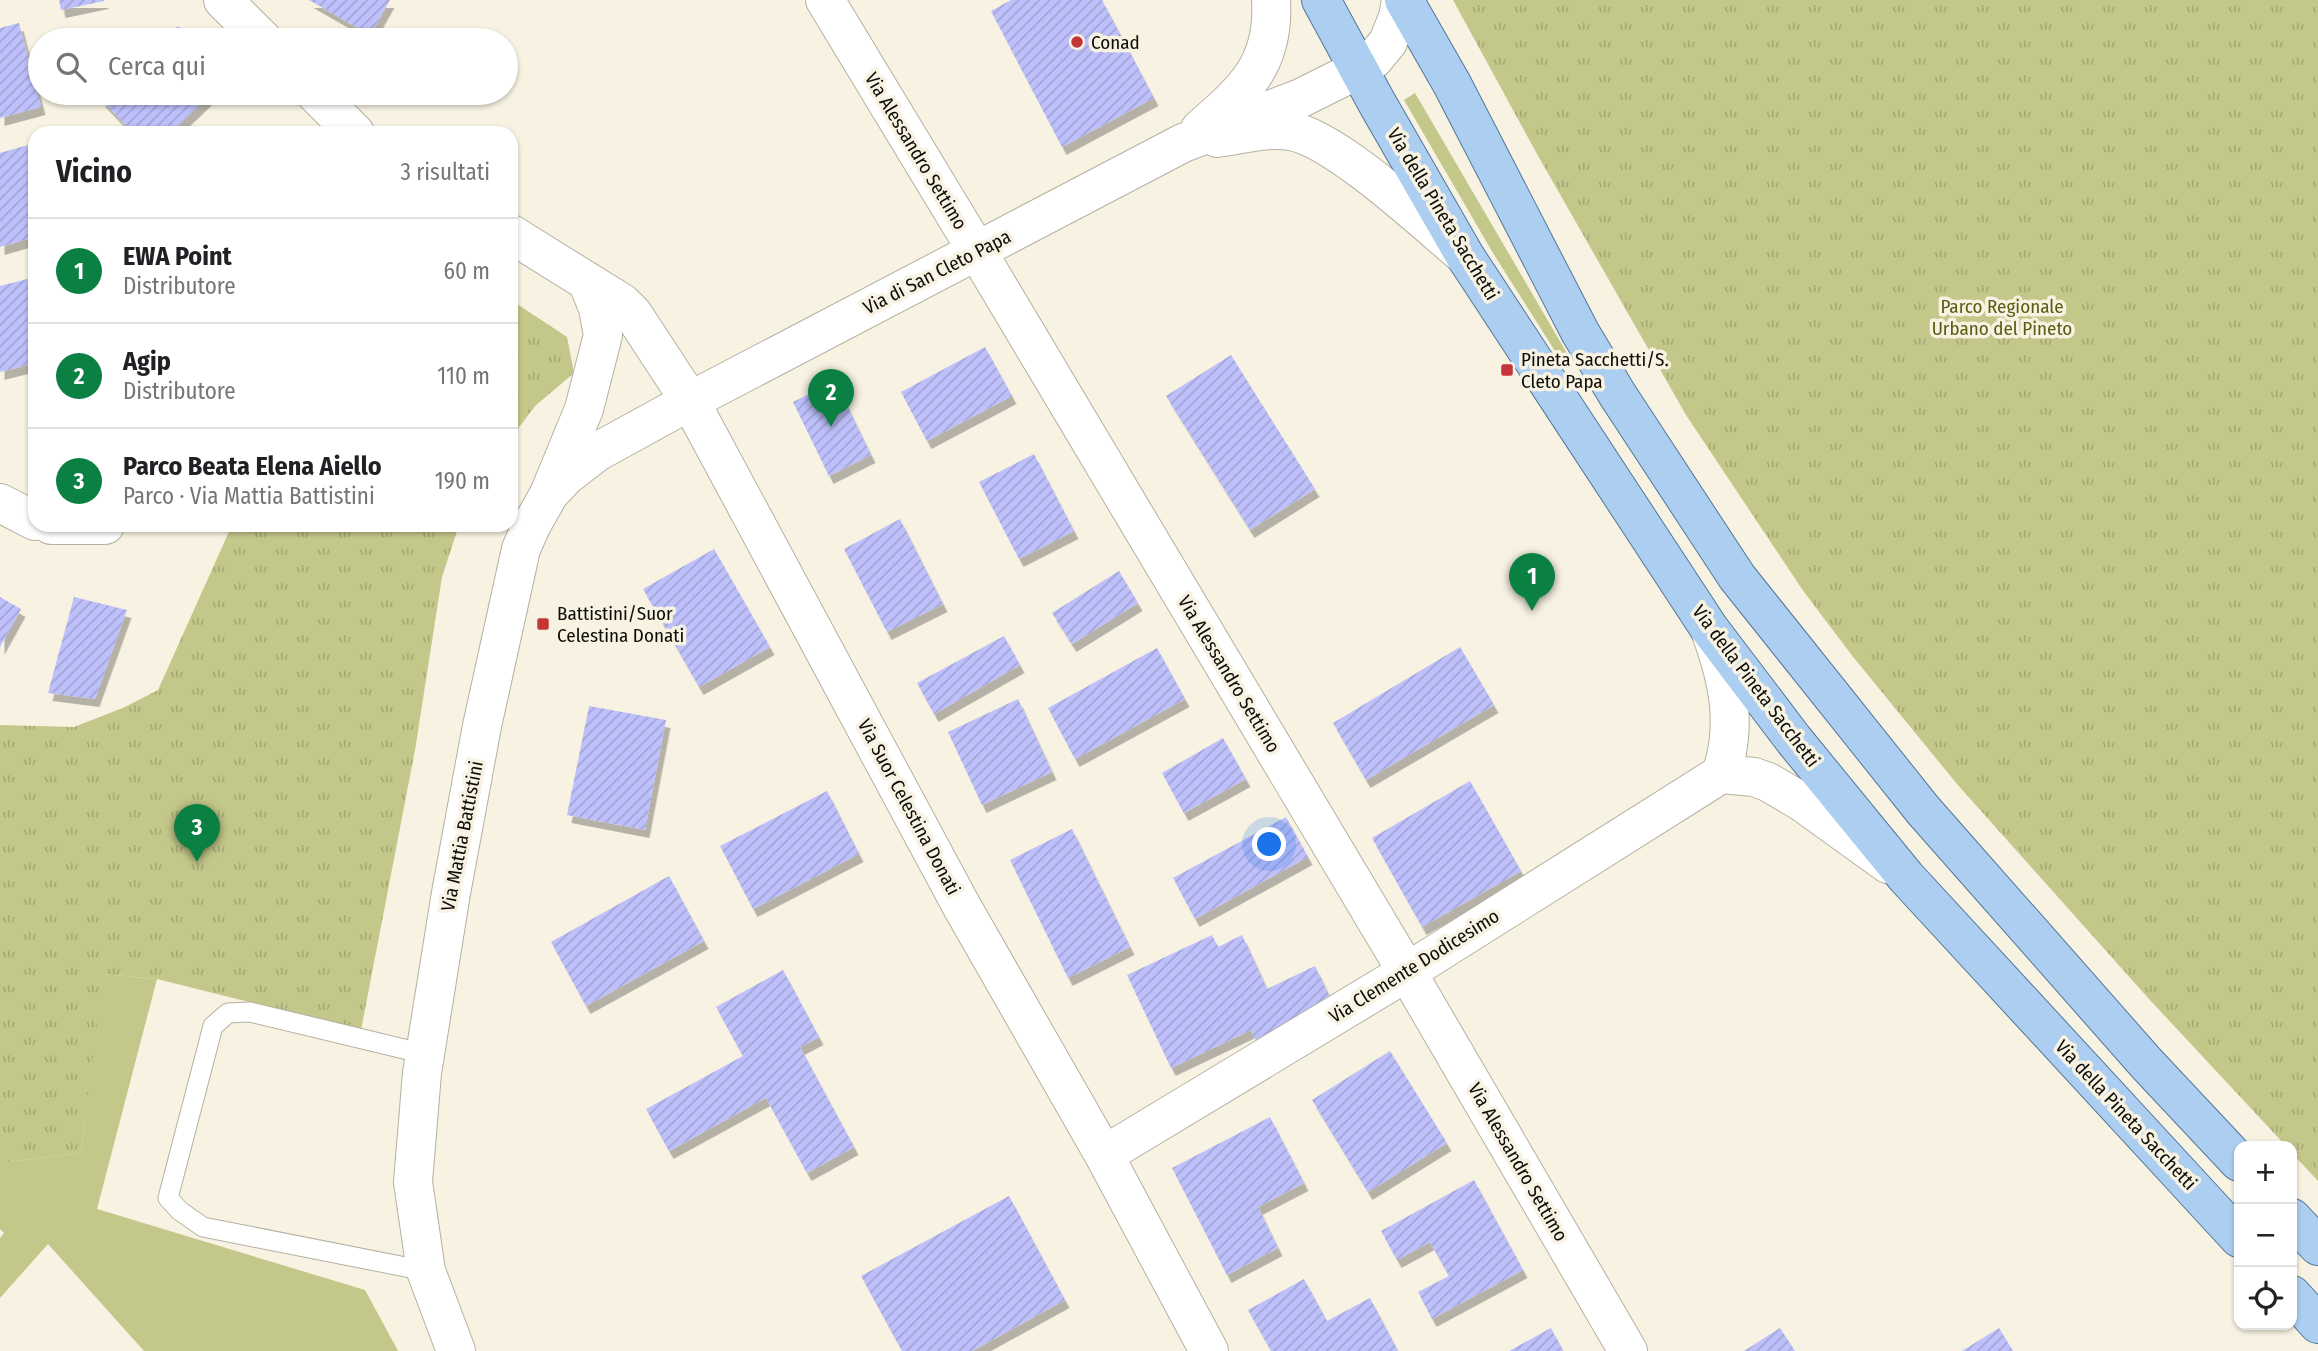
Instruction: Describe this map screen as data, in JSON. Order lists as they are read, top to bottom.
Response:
{
  "streets": {
    "main road": ["Via della Pineta Sacchetti"],
    "street": [
      "Via Alessandro Settimo",
      "Via di San Cleto Papa",
      "Via Suor Celestina Donati",
      "Via Mattia Battistini",
      "Via Clemente Dodicesimo"
    ]
  },
  "crossings": [
    ["Via Alessandro Settimo", "Via di San Cleto Papa"],
    ["Via Alessandro Settimo", "Via Clemente Dodicesimo"],
    ["Via della Pineta Sacchetti", "Via di San Cleto Papa"],
    ["Via di San Cleto Papa", "Via Suor Celestina Donati"],
    ["Via di San Cleto Papa", "Via Mattia Battistini"],
    ["Via Suor Celestina Donati", "Via Mattia Battistini"],
    ["Via Suor Celestina Donati", "Via Clemente Dodicesimo"]
  ],
  "parks": ["Parco Regionale Urbano del Pineto"],
  "places": {
    "other": ["Conad"],
    "transit": ["Pineta Sacchetti/S. Cleto Papa", "Battistini/Suor Celestina Donati"]
  },
  "page": {
    "search": "Cerca qui",
    "heading": ["Vicino", "3 risultati"],
    "list": [
      {
        "mark": "1",
        "name": "EWA Point",
        "note": "Distributore",
        "value": "60 m"
      },
      {
        "mark": "2",
        "name": "Agip",
        "note": "Distributore",
        "value": "110 m"
      },
      {
        "mark": "3",
        "name": "Parco Beata Elena Aiello",
        "note": "Parco · Via Mattia Battistini",
        "value": "190 m"
      }
    ],
    "pins": ["2", "1", "3"],
    "map_buttons": ["+", "−"]
  }
}
